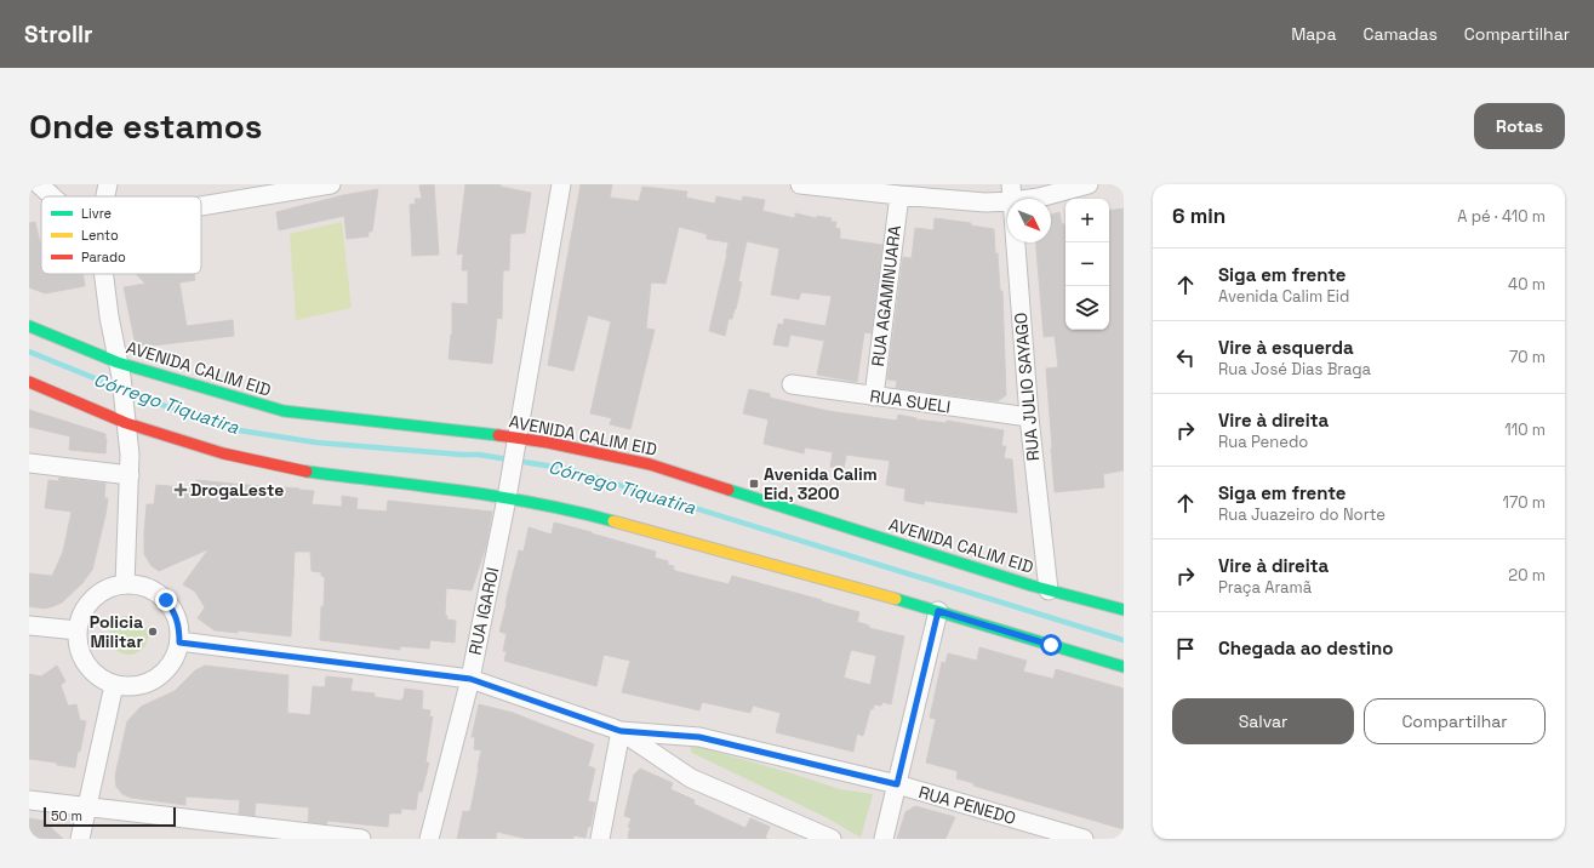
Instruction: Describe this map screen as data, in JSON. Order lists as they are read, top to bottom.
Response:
{
  "streets": {
    "main road": ["AVENIDA CALIM EID"],
    "street": [
      "RUA AGAMINUARA",
      "RUA JULIO SAYAGO",
      "RUA SUELI",
      "RUA IGAROI",
      "RUA PENEDO"
    ]
  },
  "crossings": [
    ["RUA AGAMINUARA", "RUA SUELI"],
    ["AVENIDA CALIM EID", "RUA JULIO SAYAGO"],
    ["AVENIDA CALIM EID", "RUA IGAROI"],
    ["RUA JULIO SAYAGO", "RUA SUELI"]
  ],
  "water": ["Córrego Tiquatira"],
  "places": {
    "transit": ["Avenida Calim Eid, 3200"],
    "health": ["DrogaLeste"],
    "other": ["Policia Militar"]
  },
  "legend": ["Livre", "Lento", "Parado"],
  "scale_bar": "50 m",
  "north": "bottom right",
  "page": {
    "header": "Strollr",
    "nav": ["Mapa", "Camadas", "Compartilhar"],
    "buttons": [
      "Rotas",
      ["Salvar", "Compartilhar"]
    ],
    "title": "Onde estamos",
    "heading": ["6 min", "A pé · 410 m"],
    "map_buttons": ["+", "−"],
    "list": [
      ["Siga em frente", "Avenida Calim Eid", "40 m"],
      ["Vire à esquerda", "Rua José Dias Braga", "70 m"],
      ["Vire à direita", "Rua Penedo", "110 m"],
      ["Siga em frente", "Rua Juazeiro do Norte", "170 m"],
      ["Vire à direita", "Praça Aramã", "20 m"],
      "Chegada ao destino"
    ],
    "scale": "50 m"
  }
}
